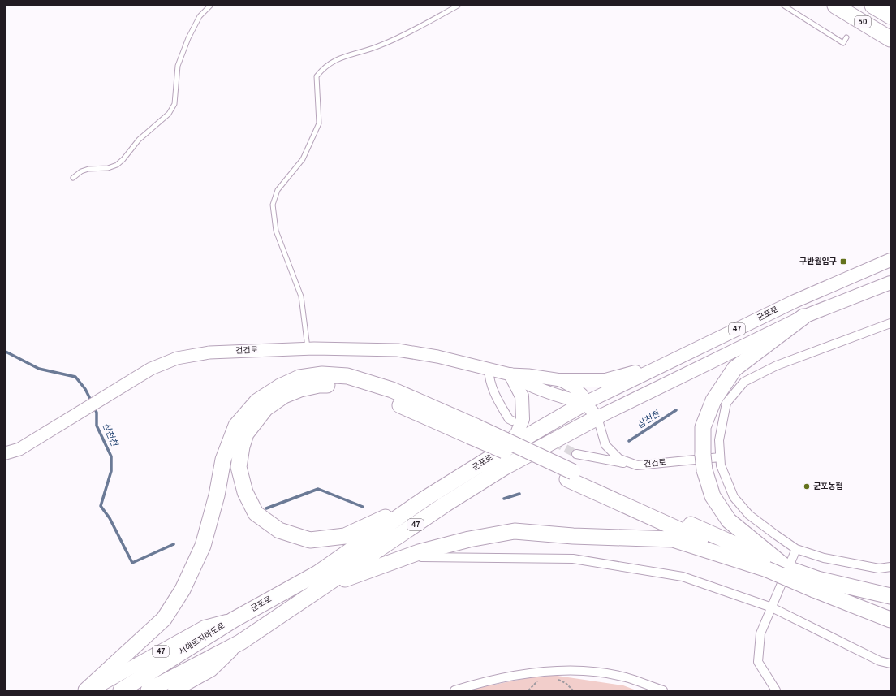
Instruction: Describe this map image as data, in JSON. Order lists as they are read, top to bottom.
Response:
{
  "streets": {
    "highway": [
      "50",
      "군포로",
      "47",
      "서해로지하도로"
    ],
    "main road": ["건건로"]
  },
  "crossings": [
    ["군포로", "47"],
    ["군포로", "건건로"],
    ["군포로", "서해로지하도로"]
  ],
  "water": ["삼천천"],
  "places": {
    "transit": ["구반월입구"],
    "other": ["군포농협"]
  }
}
